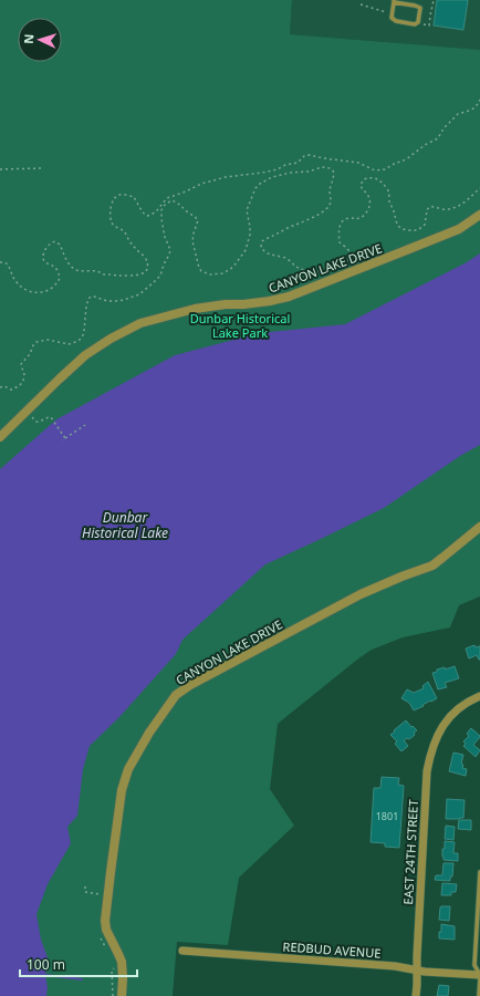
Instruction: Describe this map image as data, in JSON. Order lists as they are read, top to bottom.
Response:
{
  "streets": {
    "street": ["CANYON LAKE DRIVE", "EAST 24TH STREET", "REDBUD AVENUE"]
  },
  "crossings": [
    ["EAST 24TH STREET", "REDBUD AVENUE"]
  ],
  "water": ["Dunbar Historical Lake"],
  "parks": ["Dunbar Historical Lake Park"],
  "house_numbers": ["1801"],
  "scale_bar": "100 m",
  "north": "left"
}
